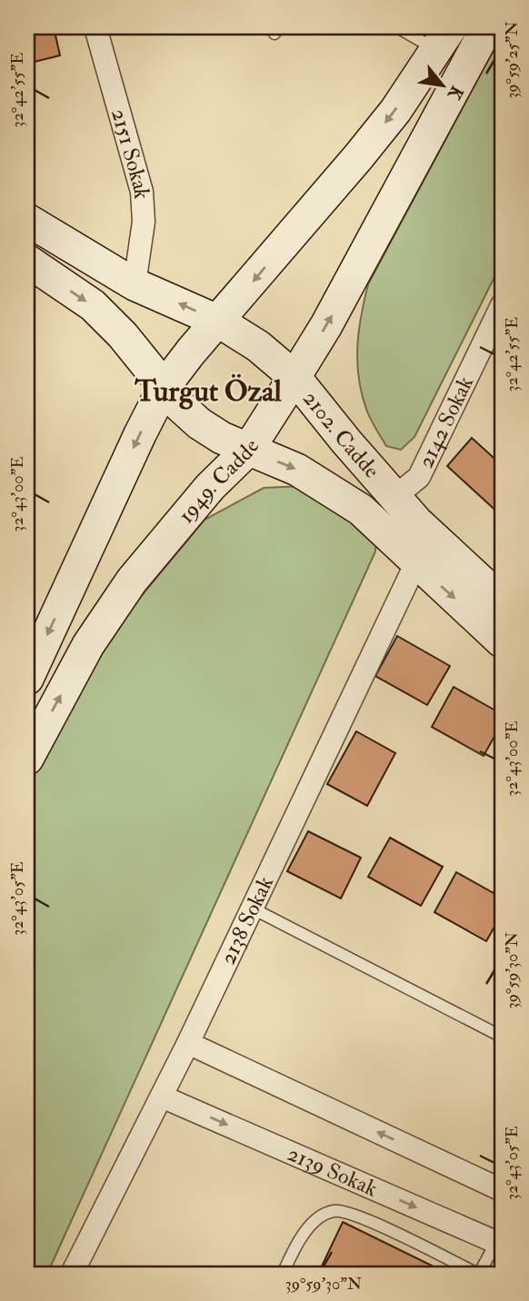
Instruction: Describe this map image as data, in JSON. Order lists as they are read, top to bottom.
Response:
{
  "streets": {
    "street": [
      "2151 Sokak",
      "2142 Sokak",
      "2102. Cadde",
      "1949. Cadde",
      "2138 Sokak",
      "2139 Sokak"
    ]
  },
  "crossings": [
    ["2151 Sokak", "2102. Cadde"],
    ["2142 Sokak", "2102. Cadde"],
    ["2102. Cadde", "1949. Cadde"],
    ["2102. Cadde", "2138 Sokak"],
    ["2138 Sokak", "2139 Sokak"]
  ],
  "districts": ["Turgut Özal"],
  "north": "bottom right",
  "coordinates": [
    "39°59'25\"N",
    "32°42'55\"E",
    "32°43'00\"E",
    "32°43'05\"E",
    "39°59'30\"N"
  ]
}
